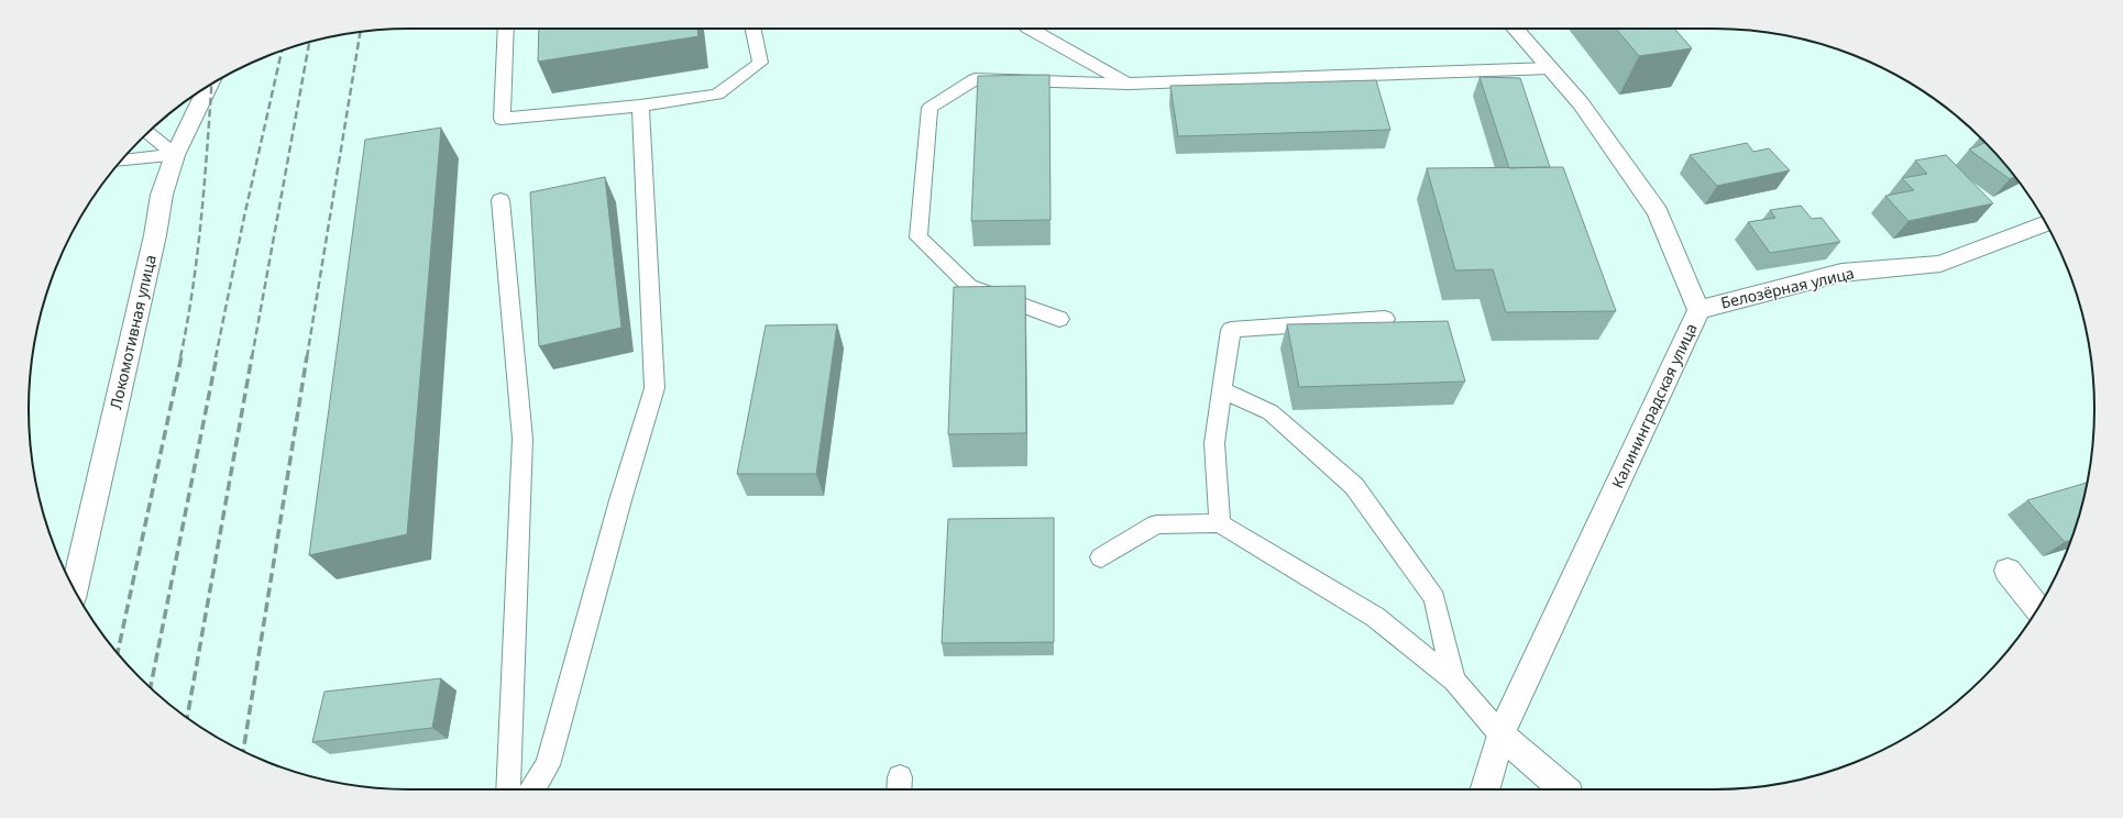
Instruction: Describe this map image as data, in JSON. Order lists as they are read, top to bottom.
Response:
{
  "streets": {
    "street": ["Белозёрная улица", "Локомотивная улица", "Калининградская улица"]
  },
  "crossings": [
    ["Белозёрная улица", "Калининградская улица"]
  ]
}
